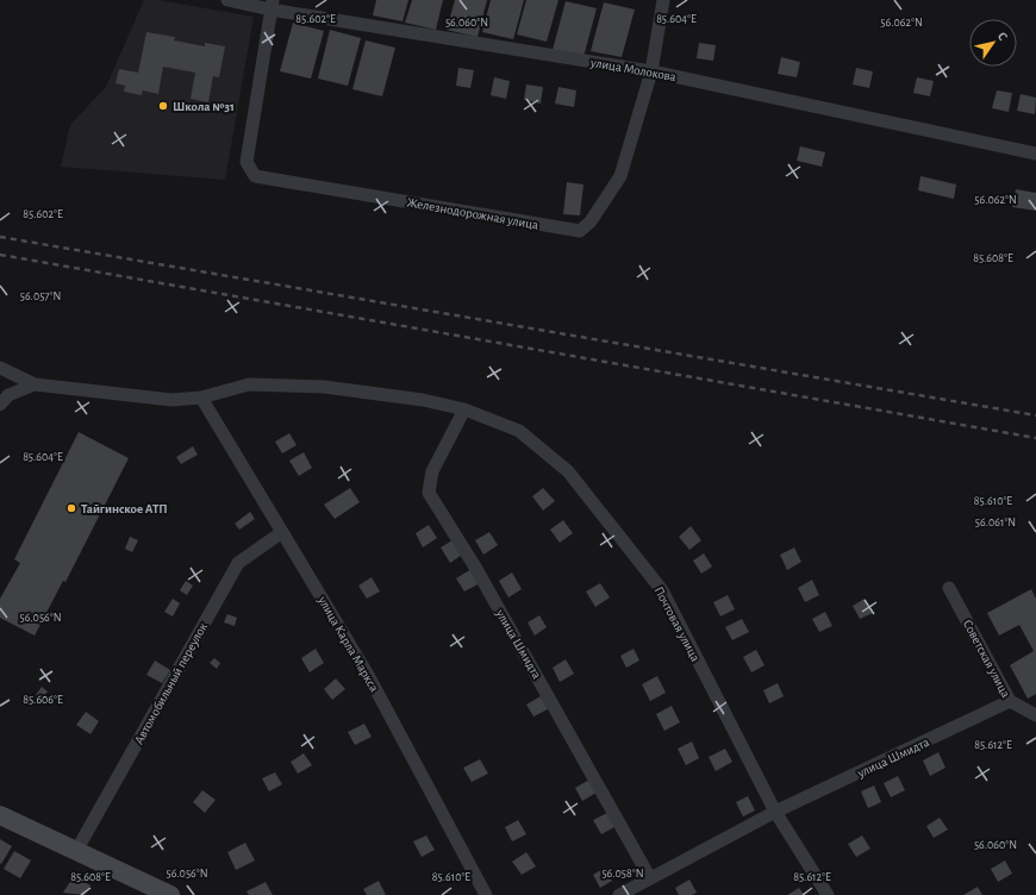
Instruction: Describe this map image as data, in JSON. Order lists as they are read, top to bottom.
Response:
{
  "streets": {
    "street": [
      "улица Молокова",
      "Железнодорожная улица",
      "Почтовая улица",
      "улица Карла Маркса",
      "улица Шмидта",
      "Советская улица",
      "Автомобильный переулок"
    ]
  },
  "crossings": [
    ["улица Молокова", "Железнодорожная улица"],
    ["Почтовая улица", "улица Карла Маркса"],
    ["Почтовая улица", "улица Шмидта"],
    ["улица Карла Маркса", "Автомобильный переулок"],
    ["улица Шмидта", "Советская улица"]
  ],
  "places": ["Школа №31", "Тайгинское АТП"],
  "north": "top right",
  "coordinates": [
    "85.602°E",
    "85.604°E",
    "56.060°N",
    "56.062°N",
    "85.608°E",
    "56.057°N",
    "85.610°E",
    "56.061°N",
    "56.056°N",
    "85.606°E",
    "85.612°E",
    "56.058°N"
  ]
}
